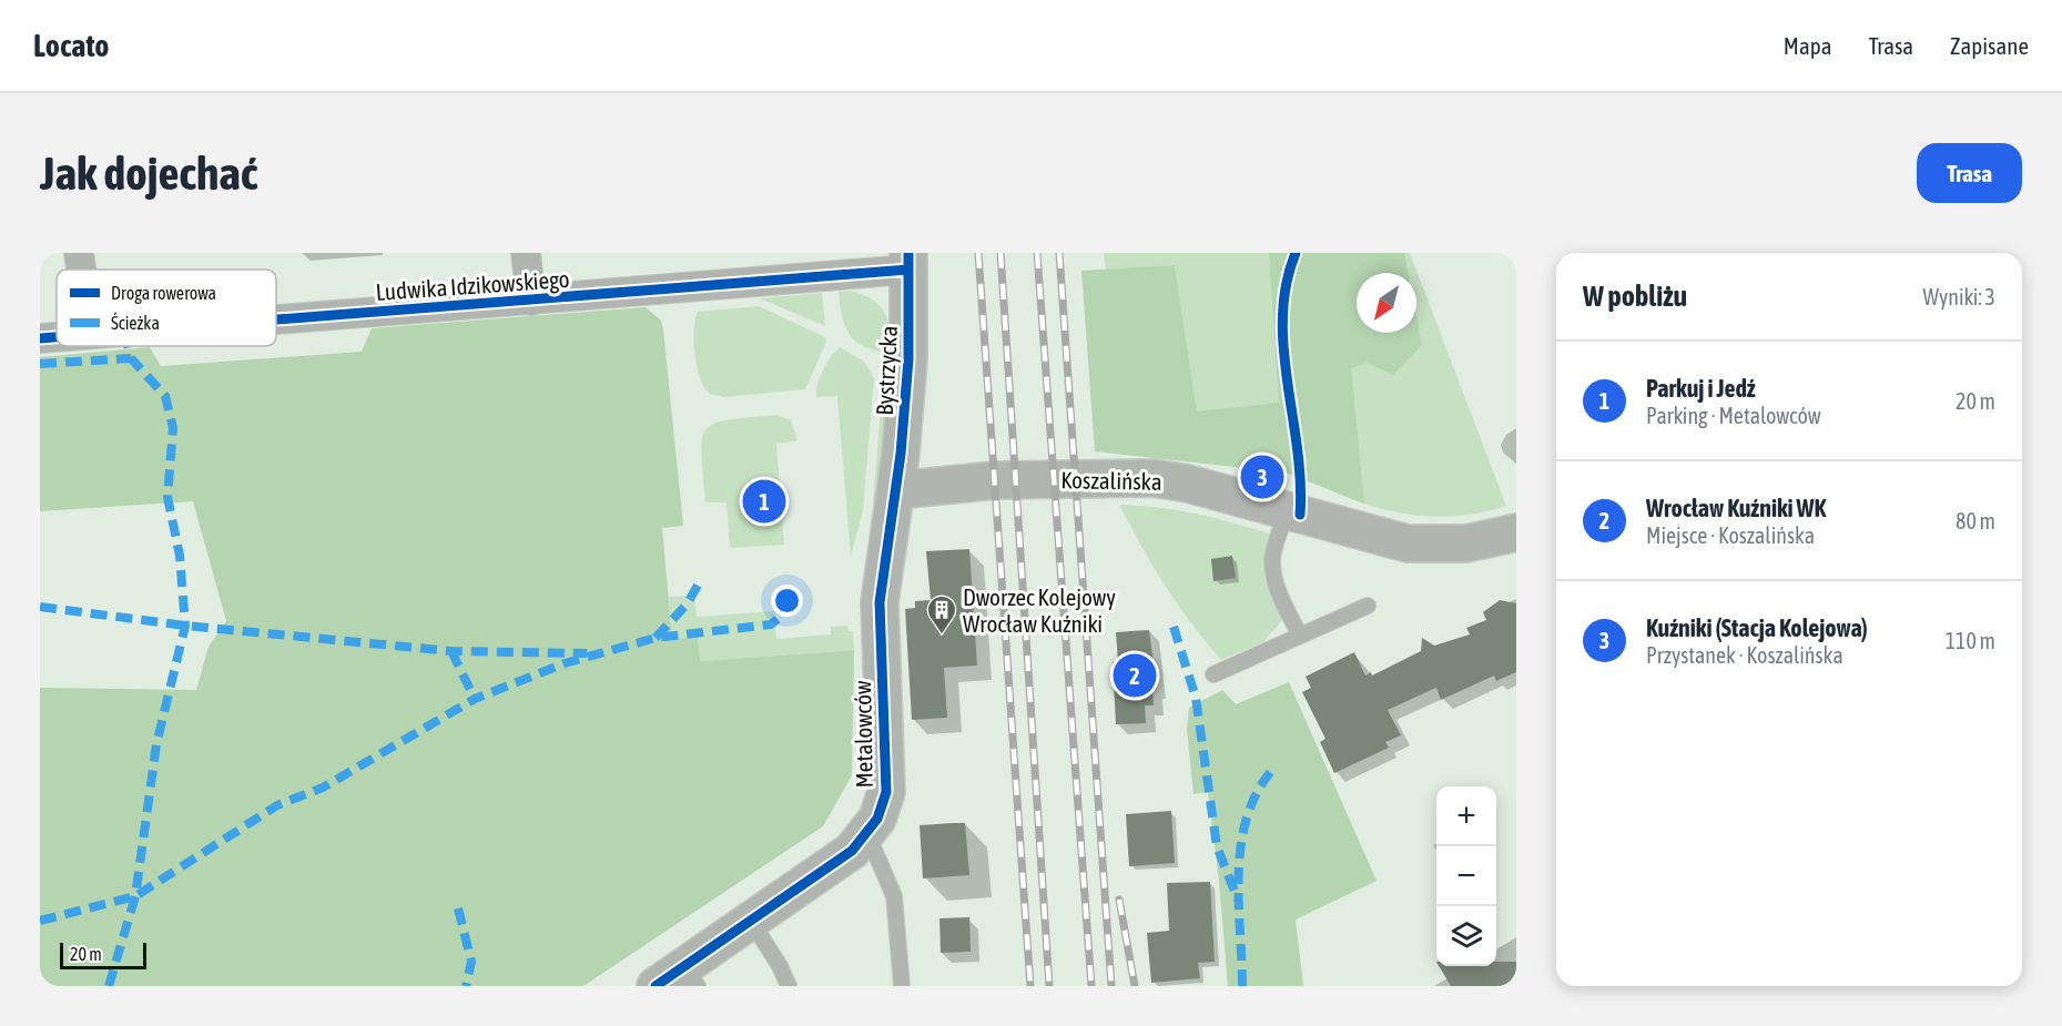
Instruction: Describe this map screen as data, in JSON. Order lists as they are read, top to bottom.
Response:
{
  "streets": {
    "street": [
      "Ludwika Idzikowskiego",
      "Bystrzycka",
      "Koszalińska",
      "Metalowców"
    ]
  },
  "crossings": [
    ["Ludwika Idzikowskiego", "Bystrzycka"],
    ["Bystrzycka", "Koszalińska"],
    ["Bystrzycka", "Metalowców"],
    ["Koszalińska", "Metalowców"]
  ],
  "places": {
    "building": ["Dworzec Kolejowy Wrocław Kuźniki"]
  },
  "legend": ["Droga rowerowa", "Ścieżka"],
  "scale_bar": "20 m",
  "north": "bottom left",
  "page": {
    "header": "Locato",
    "nav": ["Mapa", "Trasa", "Zapisane"],
    "buttons": "Trasa",
    "title": "Jak dojechać",
    "heading": ["W pobliżu", "Wyniki: 3"],
    "list": [
      {
        "mark": "1",
        "name": "Parkuj i Jedź",
        "note": "Parking · Metalowców",
        "value": "20 m"
      },
      {
        "mark": "2",
        "name": "Wrocław Kuźniki WK",
        "note": "Miejsce · Koszalińska",
        "value": "80 m"
      },
      {
        "mark": "3",
        "name": "Kuźniki (Stacja Kolejowa)",
        "note": "Przystanek · Koszalińska",
        "value": "110 m"
      }
    ],
    "pins": ["3", "1", "2"],
    "map_buttons": ["+", "−"],
    "scale": "20 m"
  }
}
